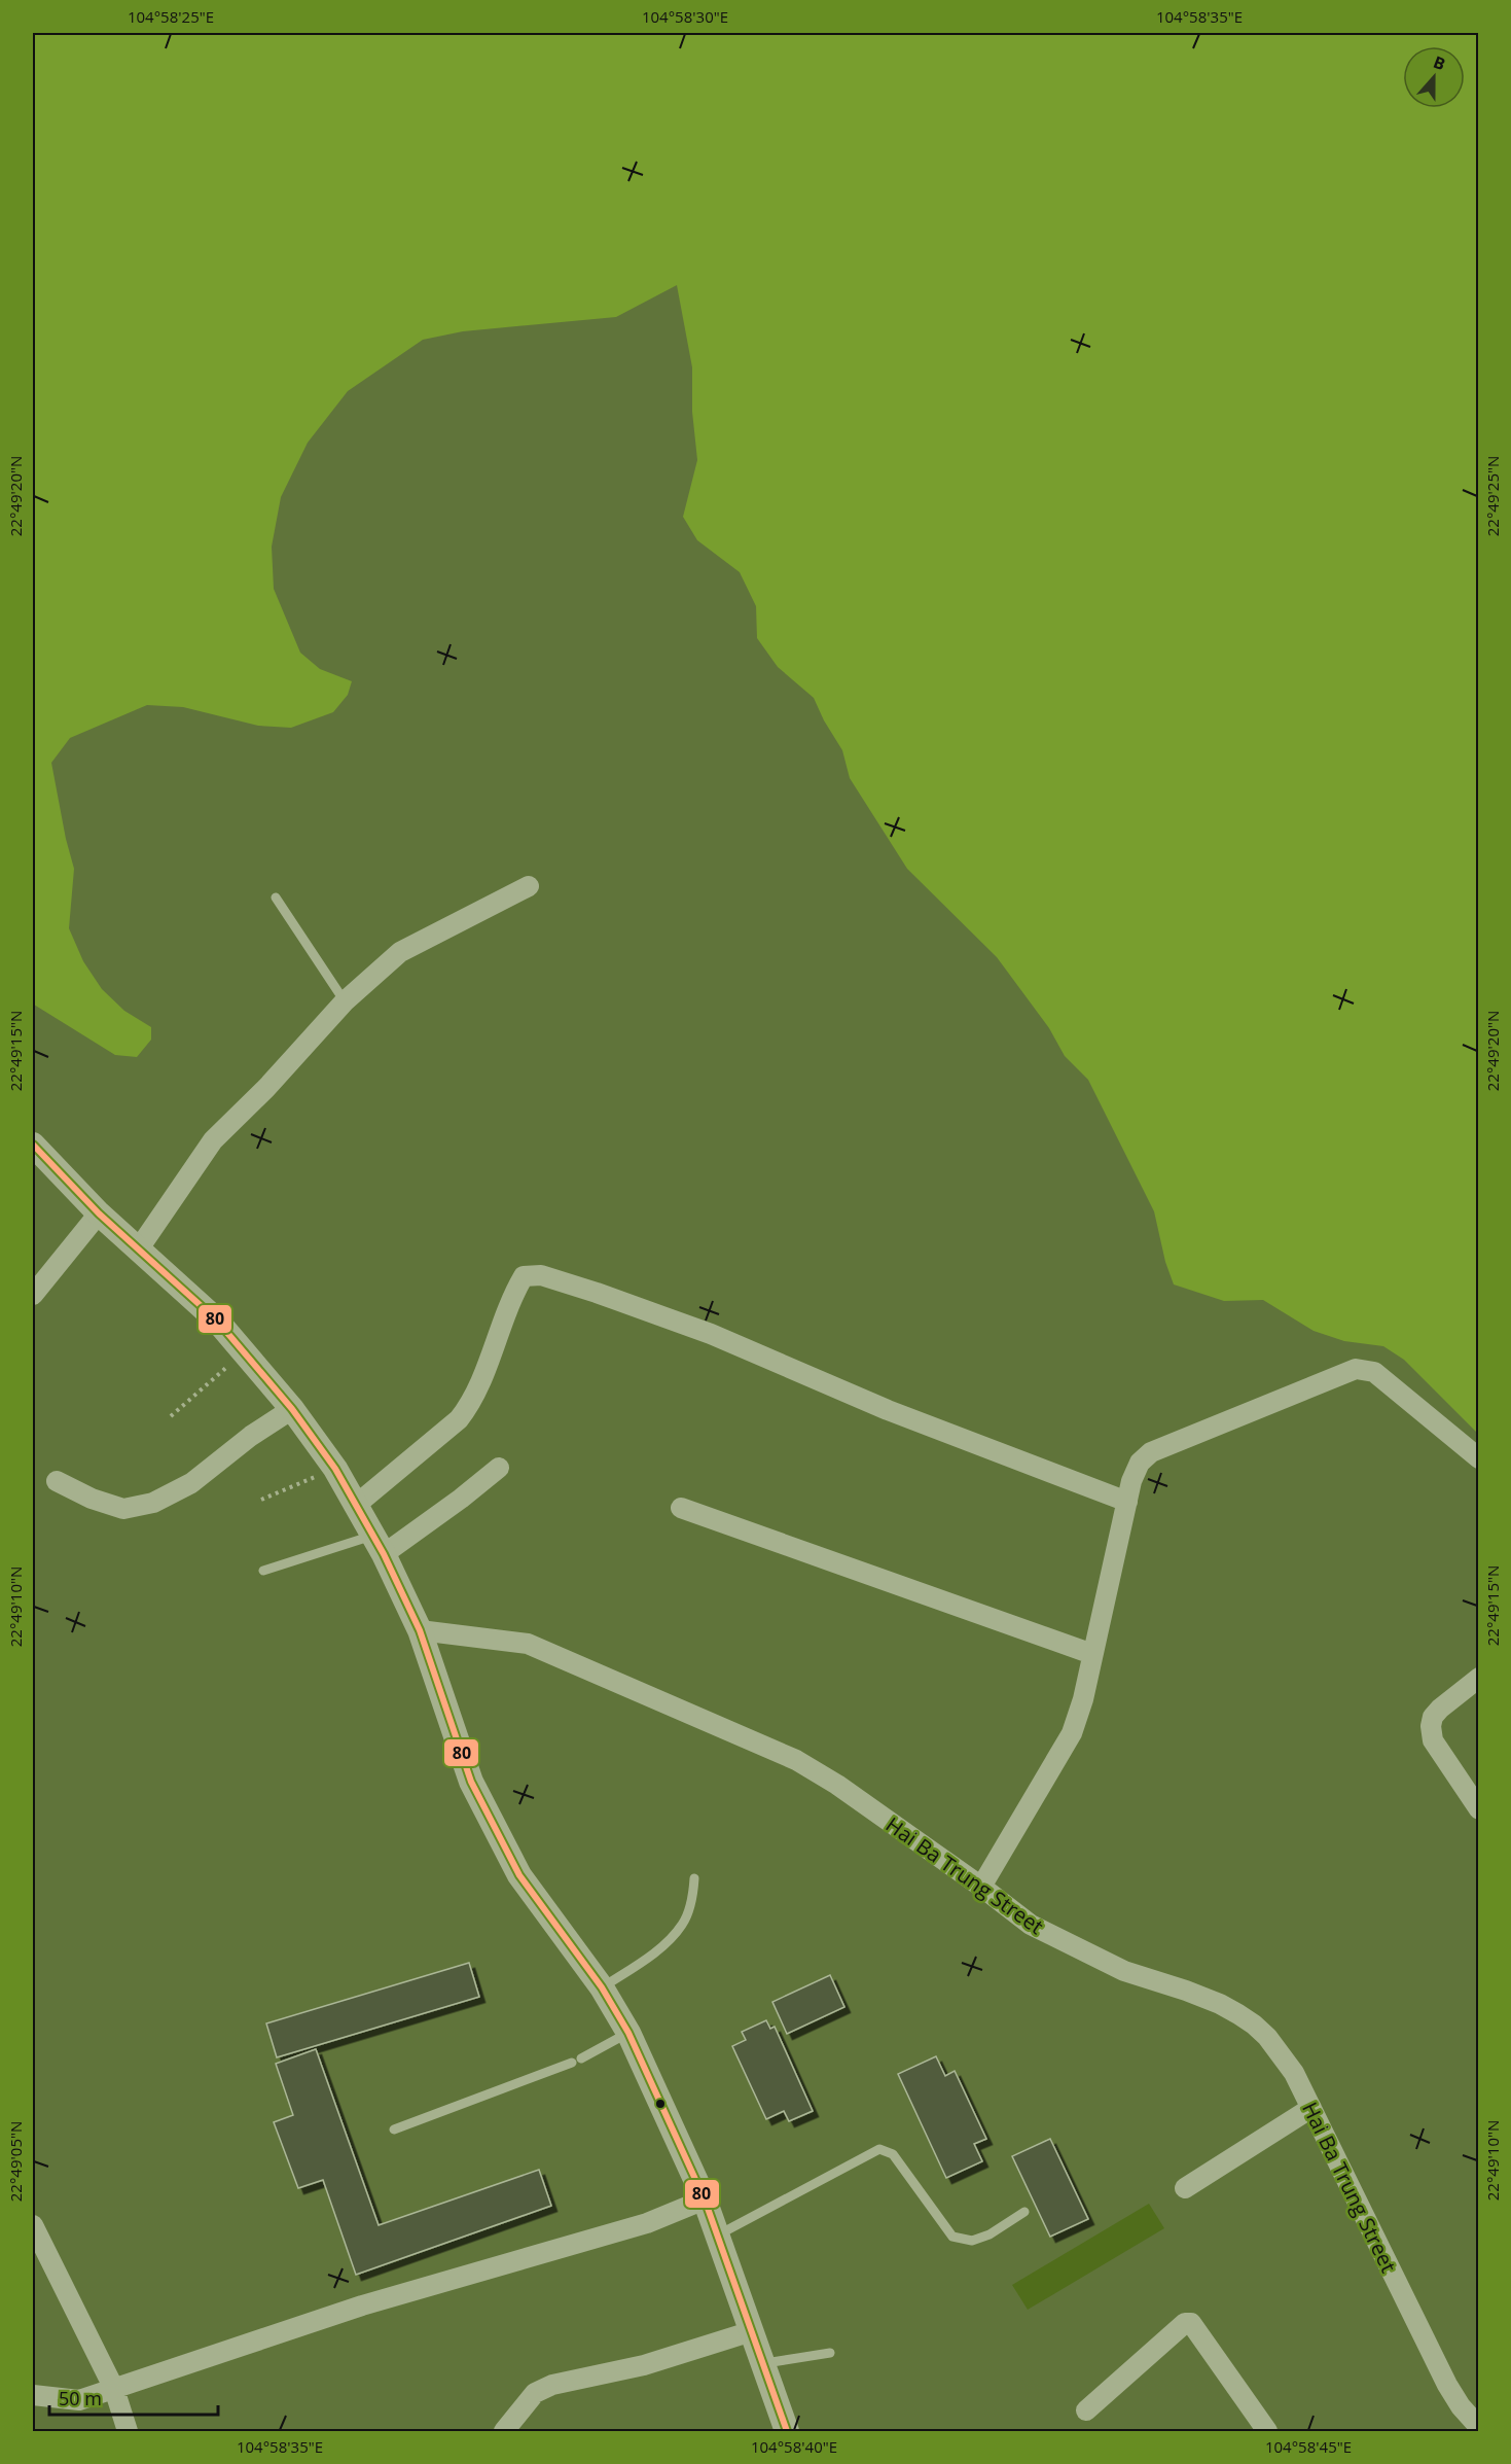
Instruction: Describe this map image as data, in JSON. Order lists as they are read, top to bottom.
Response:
{
  "streets": {
    "street": ["Hai Ba Trung Street"]
  },
  "lines": ["transit line 80"],
  "scale_bar": "50 m",
  "north": "top",
  "coordinates": [
    "104°58'25\"E",
    "104°58'30\"E",
    "104°58'35\"E",
    "22°49'25\"N",
    "22°49'20\"N",
    "22°49'15\"N",
    "22°49'10\"N",
    "22°49'05\"N",
    "104°58'40\"E",
    "104°58'45\"E"
  ]
}
